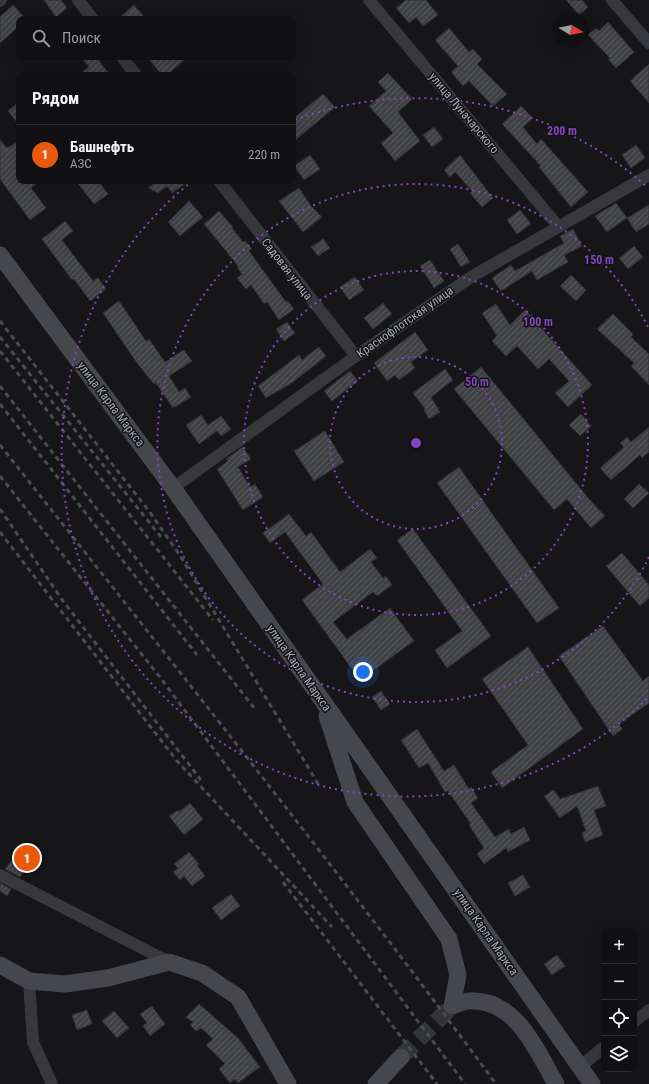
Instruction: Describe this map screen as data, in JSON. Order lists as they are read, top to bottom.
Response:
{
  "streets": {
    "street": [
      "улица Луначарского",
      "Садовая улица",
      "Краснофлотская улица",
      "улица Карла Маркса"
    ]
  },
  "crossings": [
    ["улица Луначарского", "Краснофлотская улица"],
    ["Садовая улица", "Краснофлотская улица"],
    ["Краснофлотская улица", "улица Карла Маркса"]
  ],
  "north": "right",
  "page": {
    "search": "Поиск",
    "heading": "Рядом",
    "list": [
      {
        "mark": "1",
        "name": "Башнефть",
        "note": "АЗС",
        "value": "220 m"
      }
    ],
    "pins": "1",
    "map_buttons": ["+", "−"]
  },
  "rings": [
    "200 m",
    "150 m",
    "100 m",
    "50 m"
  ]
}
